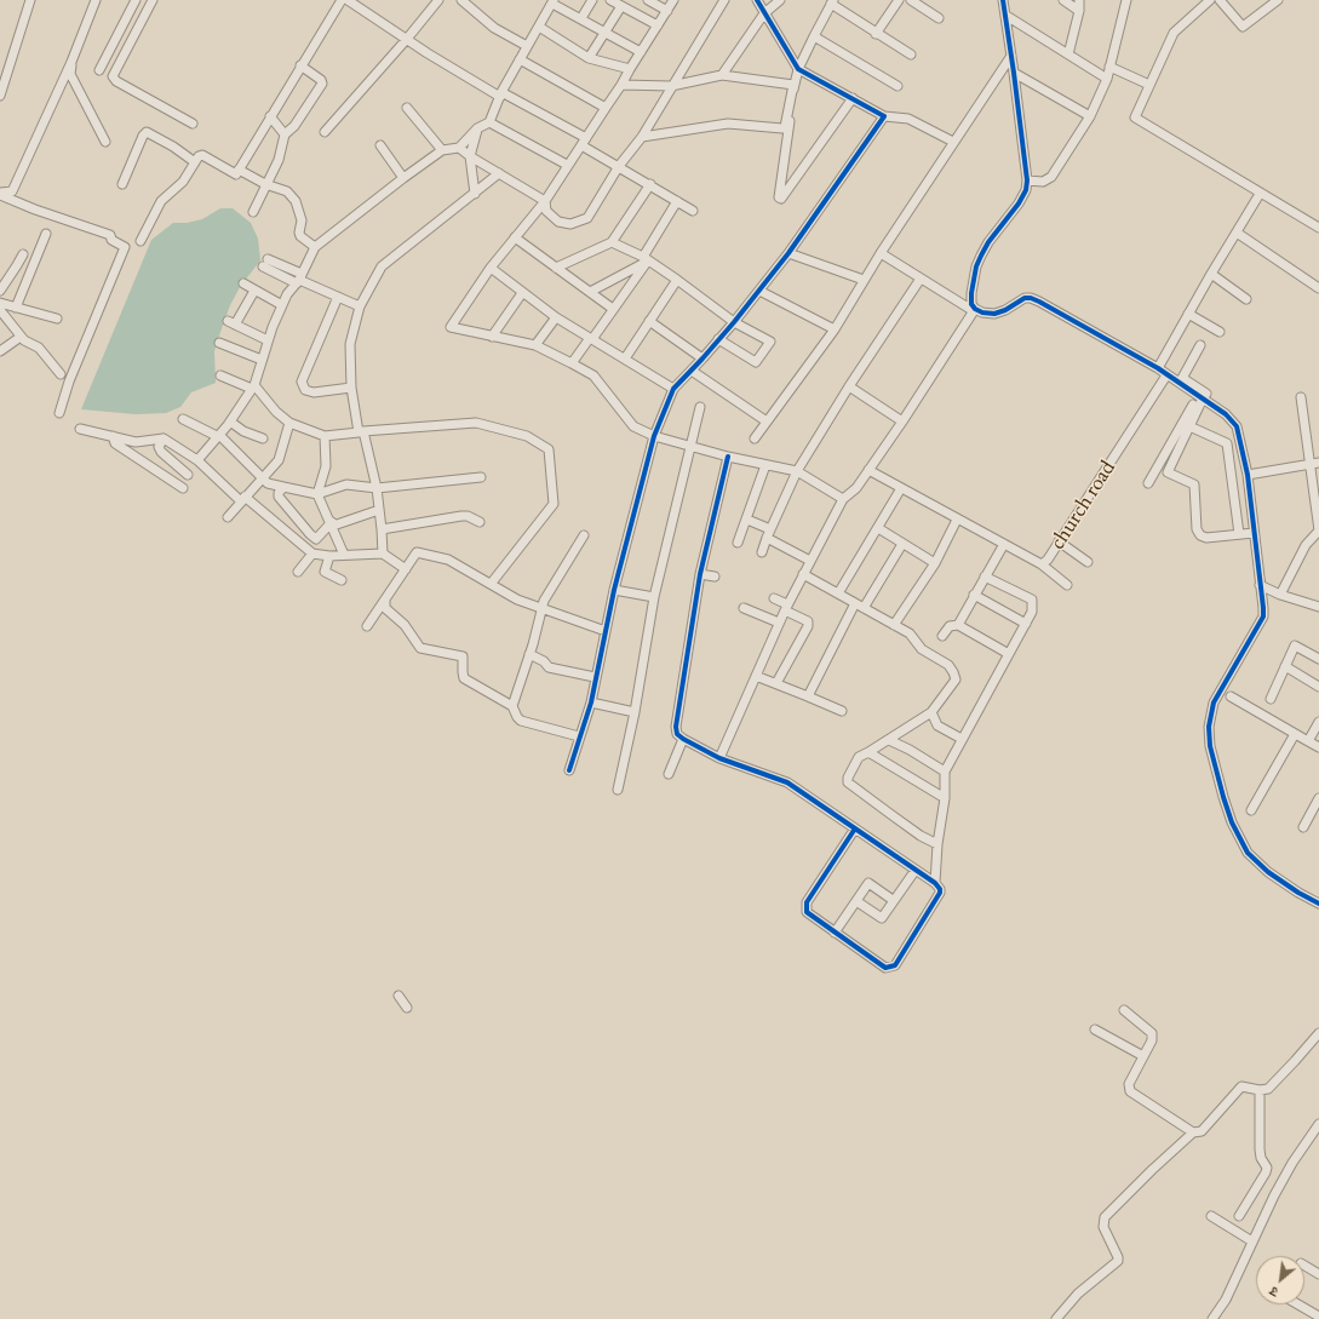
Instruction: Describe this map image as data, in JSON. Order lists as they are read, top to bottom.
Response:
{
  "streets": {
    "street": ["church road"]
  },
  "north": "bottom left"
}
